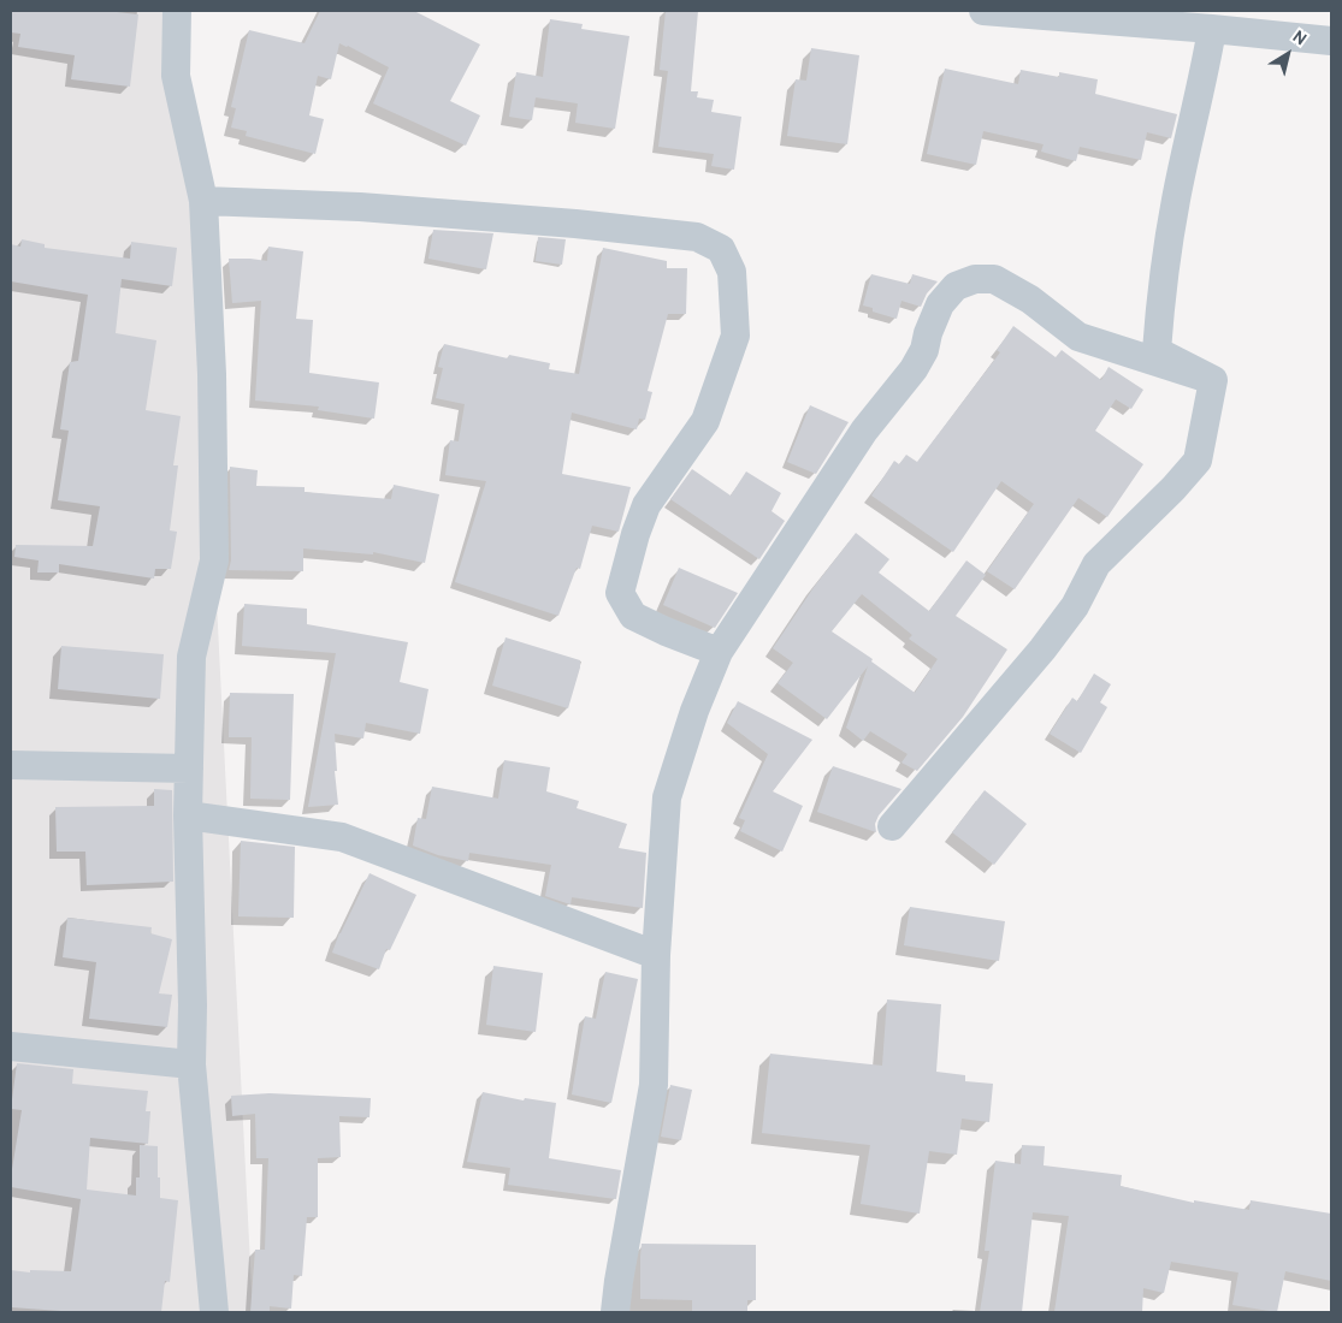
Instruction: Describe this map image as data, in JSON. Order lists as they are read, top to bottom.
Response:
{
  "north": "top right"
}
